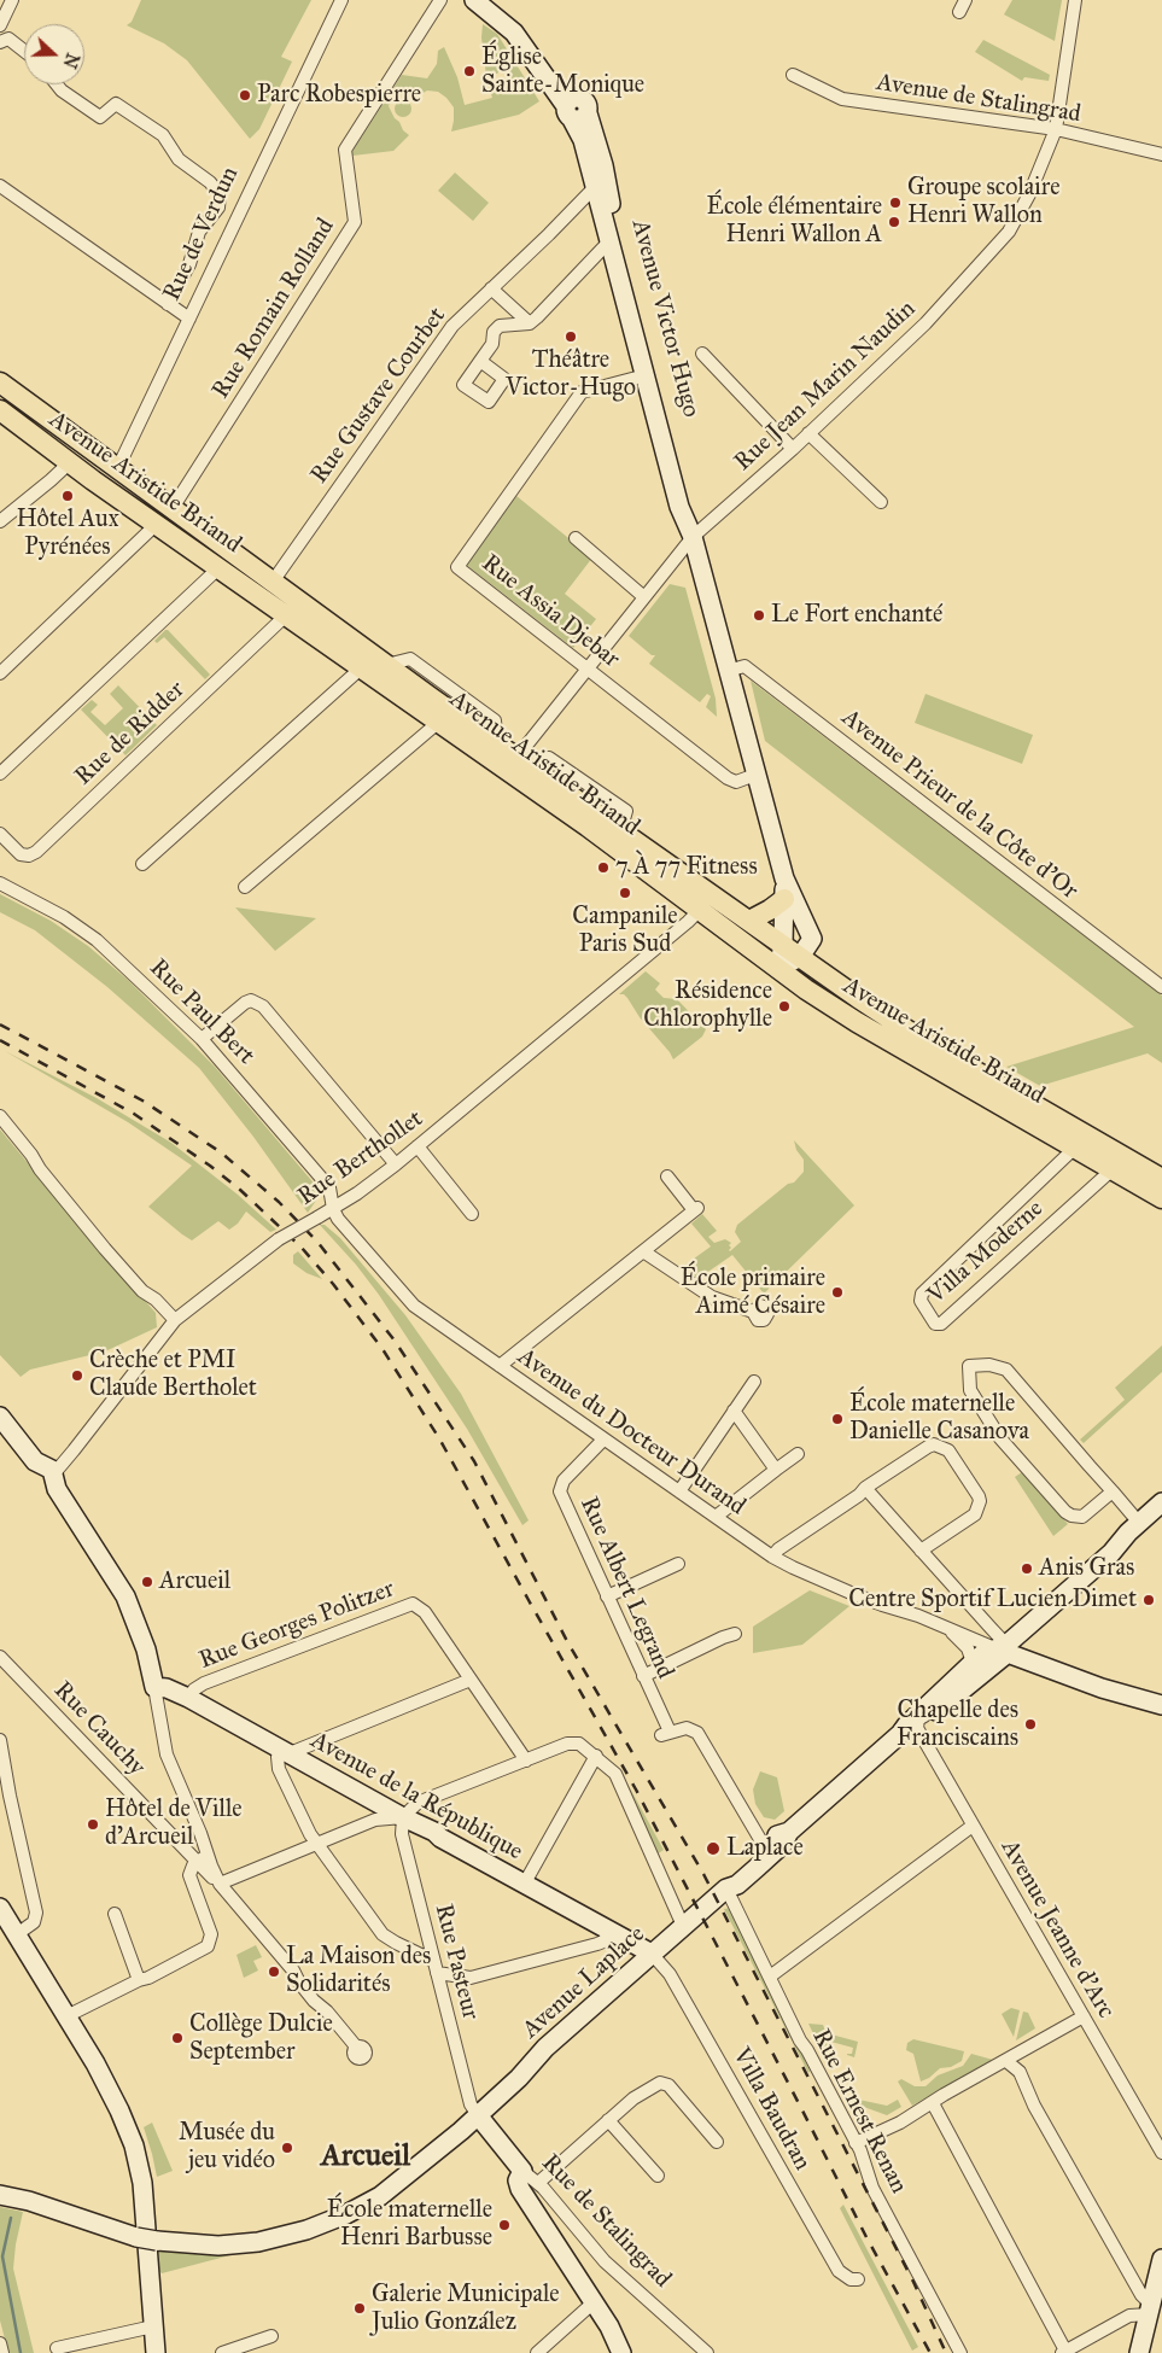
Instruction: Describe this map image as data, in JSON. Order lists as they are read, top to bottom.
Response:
{
  "streets": {
    "main road": ["Rue de Verdun", "Avenue Aristide Briand"],
    "street": [
      "Avenue de Stalingrad",
      "Rue Romain Rolland",
      "Avenue Victor Hugo",
      "Rue Jean Marin Naudin",
      "Rue Gustave Courbet",
      "Rue Assia Djebar",
      "Rue de Ridder",
      "Avenue Prieur de la Côte d'Or",
      "Rue Paul Bert",
      "Rue Berthollet",
      "Villa Moderne",
      "Avenue du Docteur Durand",
      "Rue Albert Legrand",
      "Rue Georges Politzer",
      "Rue Cauchy",
      "Avenue de la République",
      "Avenue Jeanne d'Arc",
      "Rue Pasteur",
      "Avenue Laplace",
      "Villa Baudran",
      "Rue Ernest Renan",
      "Rue de Stalingrad"
    ]
  },
  "crossings": [
    ["Avenue de Stalingrad", "Rue Jean Marin Naudin"],
    ["Rue de Verdun", "Avenue Aristide Briand"],
    ["Rue Romain Rolland", "Avenue Aristide Briand"],
    ["Avenue Victor Hugo", "Rue Jean Marin Naudin"],
    ["Avenue Victor Hugo", "Rue Gustave Courbet"],
    ["Avenue Victor Hugo", "Avenue Aristide Briand"],
    ["Avenue Victor Hugo", "Rue Assia Djebar"],
    ["Avenue Victor Hugo", "Avenue Prieur de la Côte d'Or"],
    ["Rue Jean Marin Naudin", "Avenue Aristide Briand"],
    ["Rue Jean Marin Naudin", "Rue Assia Djebar"],
    ["Rue Gustave Courbet", "Avenue Aristide Briand"],
    ["Avenue Aristide Briand", "Rue de Ridder"],
    ["Avenue Aristide Briand", "Rue Berthollet"],
    ["Avenue Aristide Briand", "Villa Moderne"],
    ["Rue Paul Bert", "Rue Berthollet"],
    ["Rue Paul Bert", "Avenue du Docteur Durand"],
    ["Rue Berthollet", "Avenue du Docteur Durand"],
    ["Avenue du Docteur Durand", "Rue Albert Legrand"],
    ["Avenue du Docteur Durand", "Avenue Laplace"],
    ["Rue Albert Legrand", "Avenue Laplace"],
    ["Rue Georges Politzer", "Avenue de la République"],
    ["Avenue de la République", "Rue Pasteur"],
    ["Avenue de la République", "Avenue Laplace"],
    ["Avenue de la République", "Villa Baudran"],
    ["Avenue Jeanne d'Arc", "Avenue Laplace"],
    ["Rue Pasteur", "Avenue Laplace"],
    ["Rue Pasteur", "Rue de Stalingrad"],
    ["Avenue Laplace", "Villa Baudran"],
    ["Avenue Laplace", "Rue Ernest Renan"],
    ["Avenue Laplace", "Rue de Stalingrad"]
  ],
  "districts": ["Arcueil"],
  "places": [
    "Église Sainte-Monique",
    "Parc Robespierre",
    "Groupe scolaire Henri Wallon",
    "École élémentaire Henri Wallon A",
    "Théâtre Victor-Hugo",
    "Hôtel Aux Pyrénées",
    "Le Fort enchanté",
    "7 À 77 Fitness",
    "Campanile Paris Sud",
    "Résidence Chlorophylle",
    "École primaire Aimé Césaire",
    "Crèche et PMI Claude Bertholet",
    "École maternelle Danielle Casanova",
    "Anis Gras",
    "Arcueil",
    "Centre Sportif Lucien Dimet",
    "Chapelle des Franciscains",
    "Hôtel de Ville d'Arcueil",
    "Laplace",
    "La Maison des Solidarités",
    "Collège Dulcie September",
    "Musée du jeu vidéo",
    "École maternelle Henri Barbusse",
    "Galerie Municipale Julio González"
  ],
  "north": "right"
}
